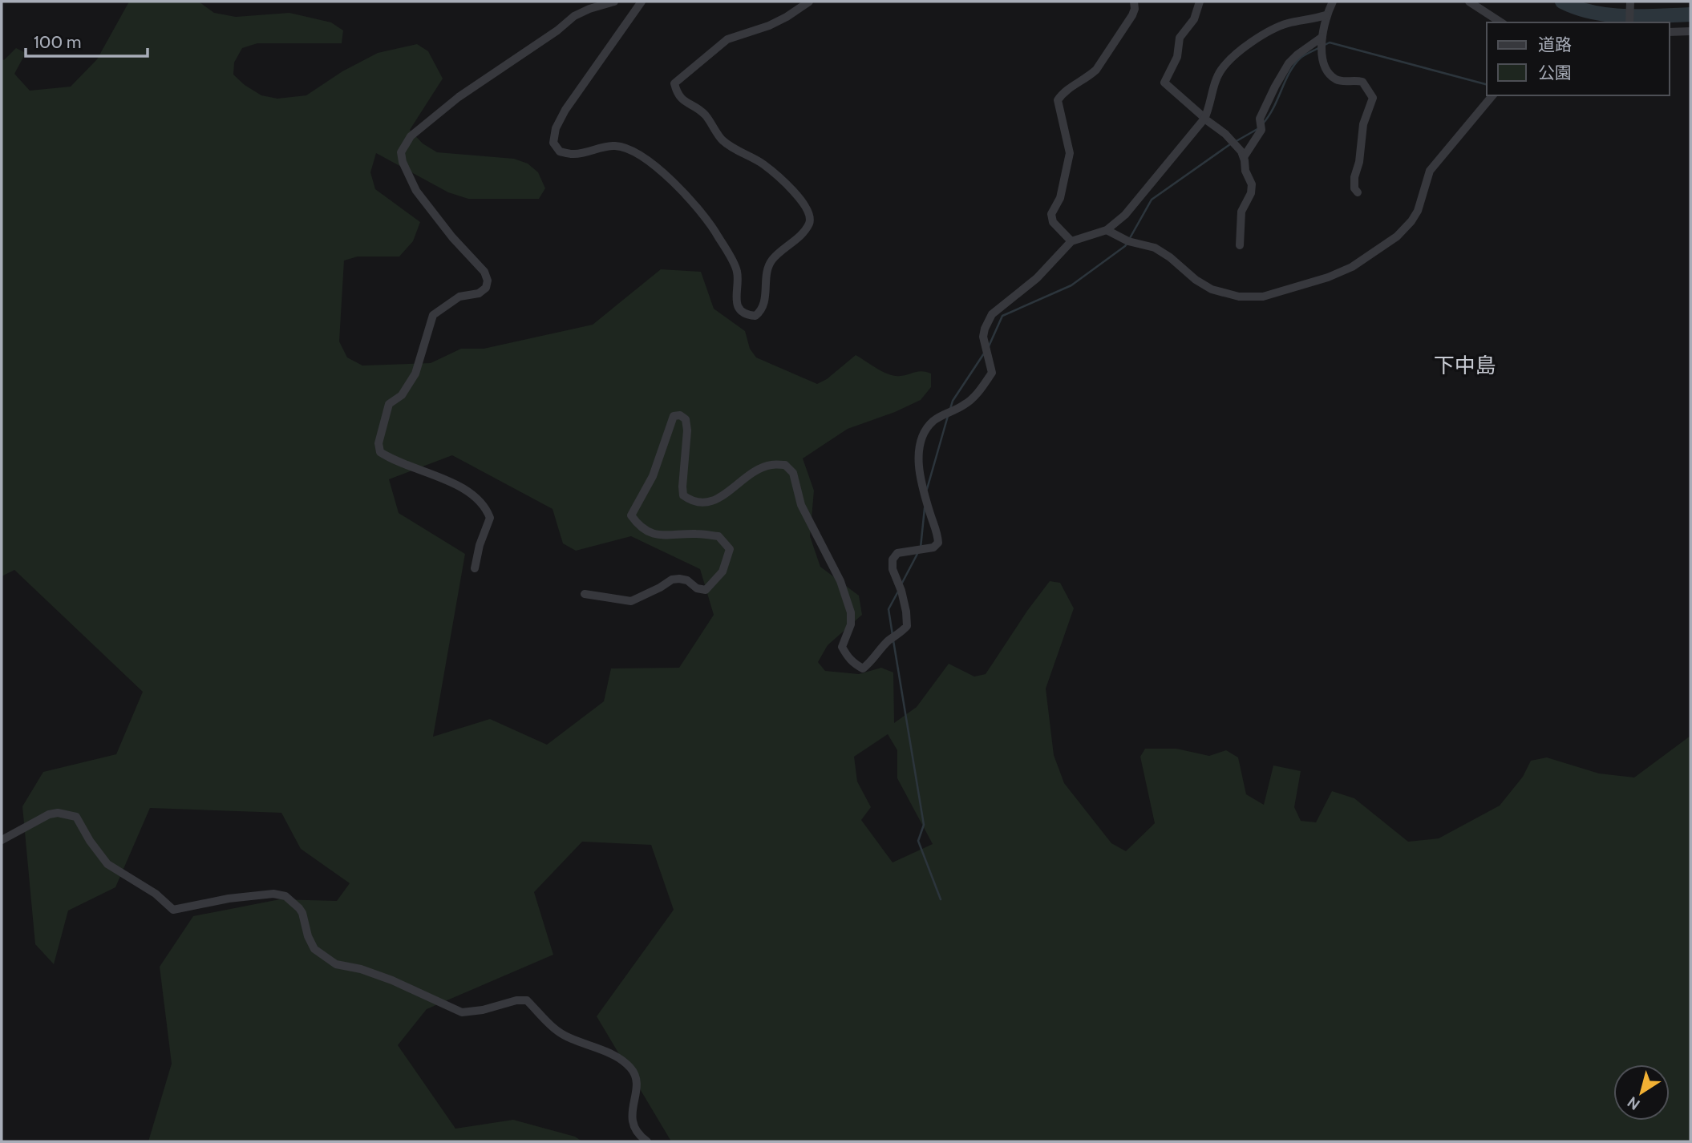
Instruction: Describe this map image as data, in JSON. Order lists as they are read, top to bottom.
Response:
{
  "districts": ["下中島"],
  "legend": ["道路", "公園"],
  "scale_bar": "100 m",
  "north": "bottom left"
}
